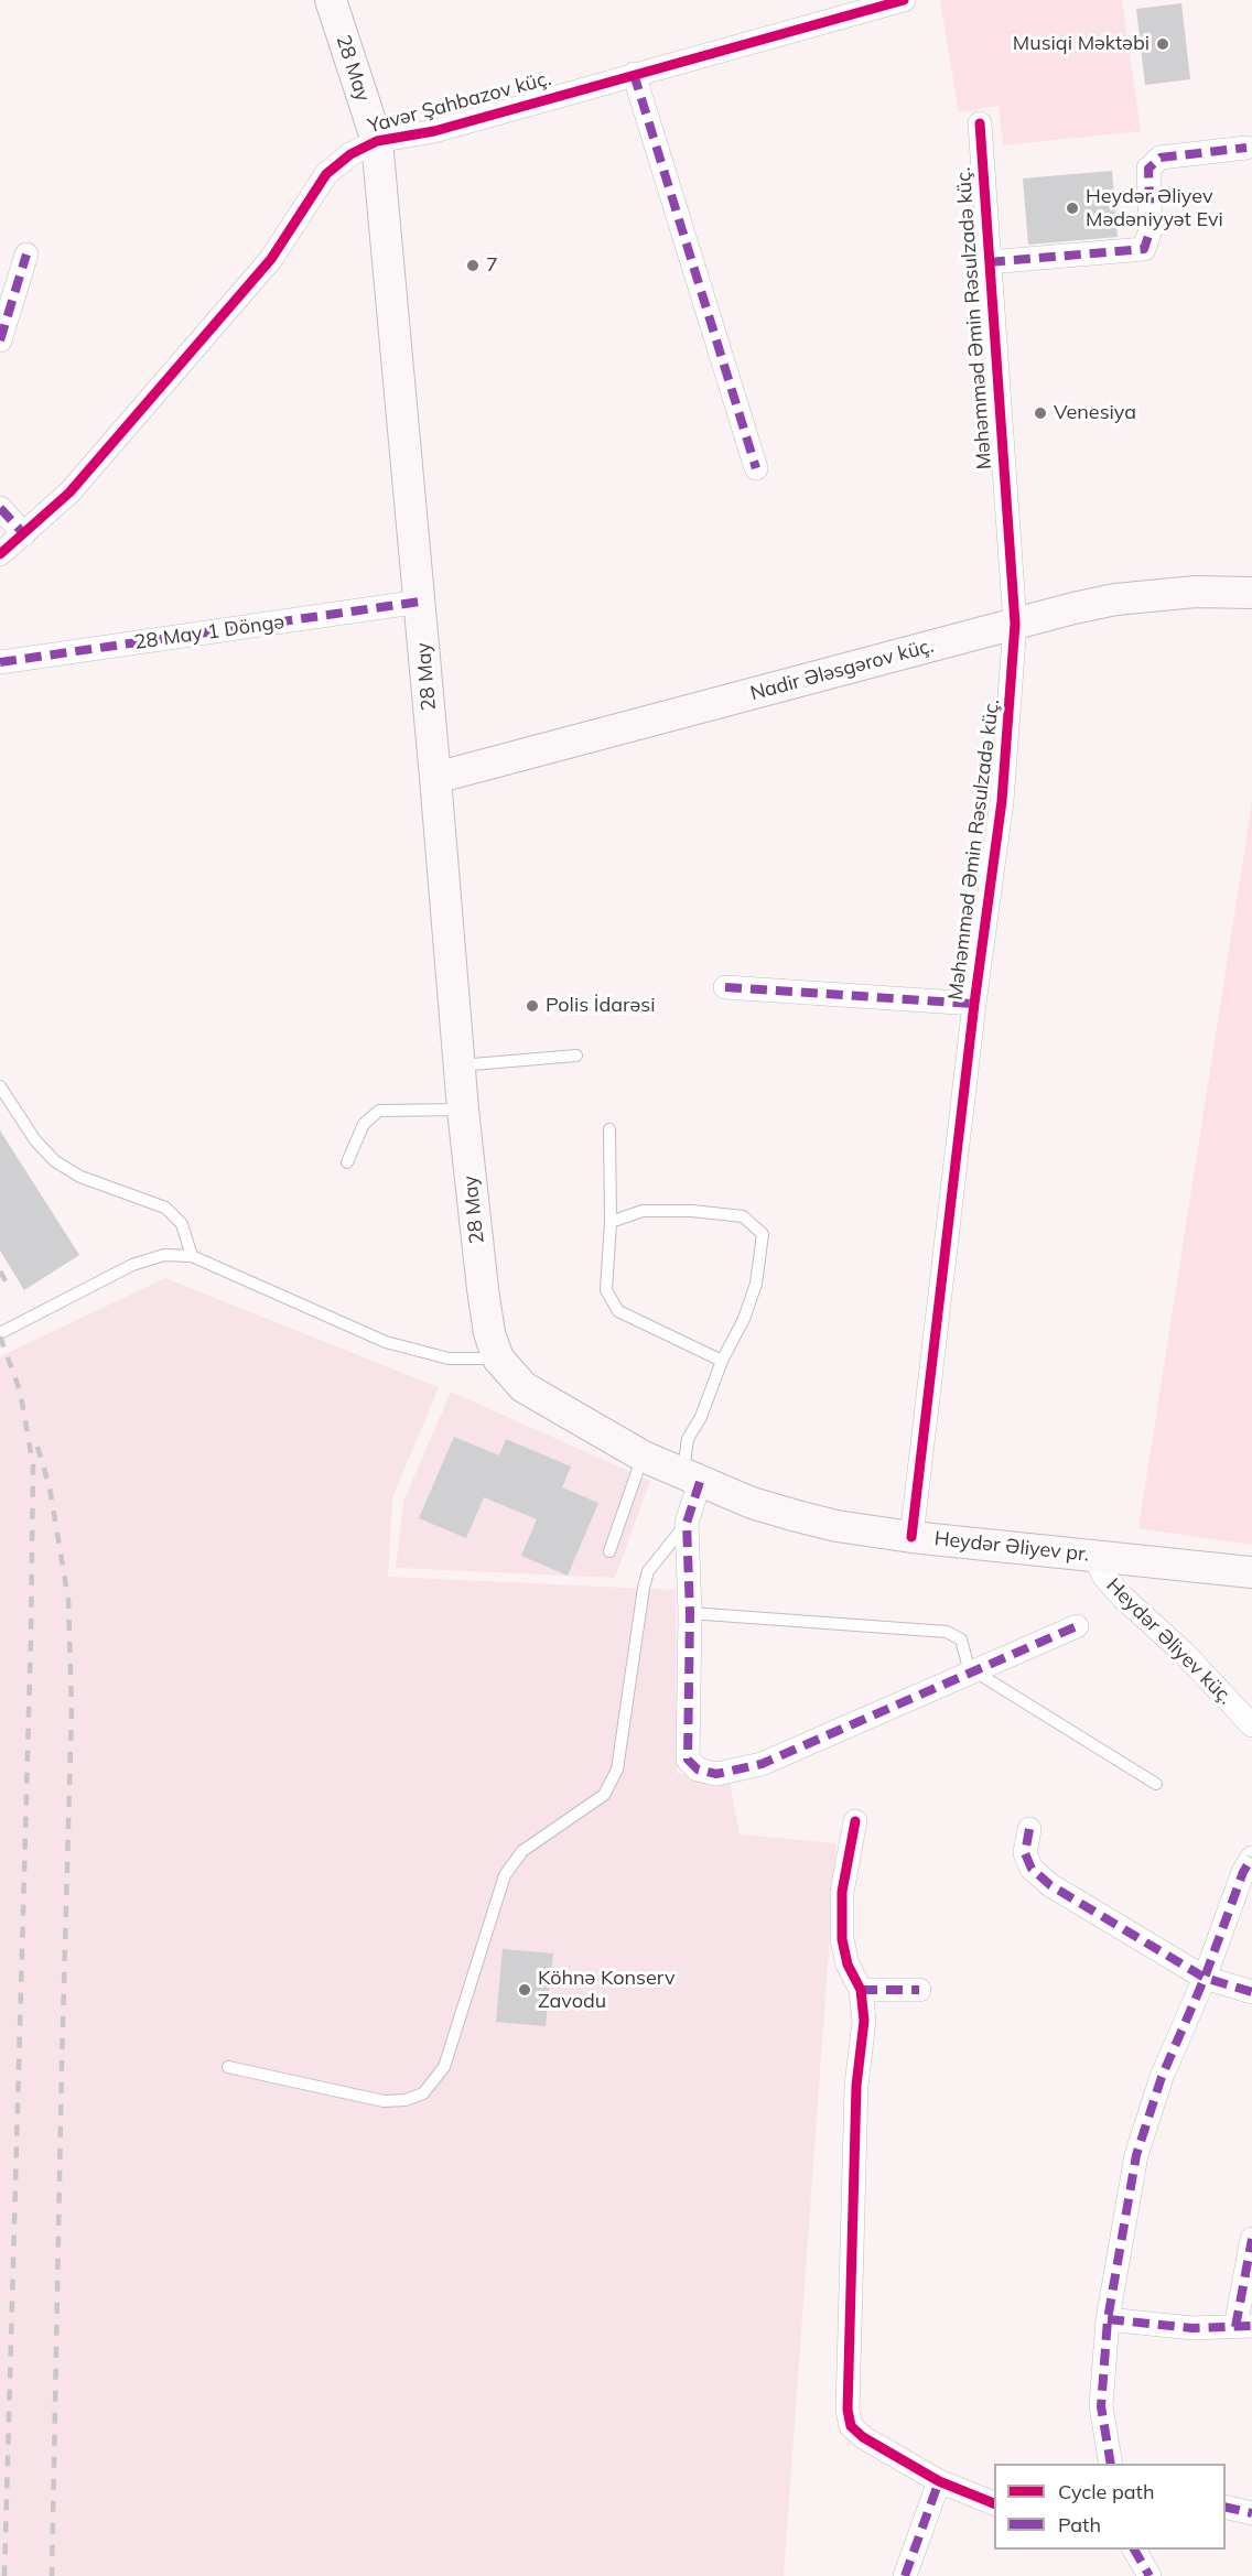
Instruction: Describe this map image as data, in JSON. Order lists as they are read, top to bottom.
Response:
{
  "streets": {
    "main road": ["28 May", "Nadir Ələsgərov küç.", "Heydər Əliyev pr."],
    "street": [
      "Yavər Şahbazov küç.",
      "Məhəmməd Əmin Rəsulzadə küç.",
      "28 May 1 Döngə",
      "Heydər Əliyev küç."
    ]
  },
  "crossings": [
    ["28 May", "Yavər Şahbazov küç."],
    ["28 May", "28 May 1 Döngə"],
    ["28 May", "Nadir Ələsgərov küç."],
    ["28 May", "Heydər Əliyev pr."],
    ["Məhəmməd Əmin Rəsulzadə küç.", "Nadir Ələsgərov küç."],
    ["Məhəmməd Əmin Rəsulzadə küç.", "Heydər Əliyev pr."],
    ["Heydər Əliyev pr.", "Heydər Əliyev küç."]
  ],
  "places": [
    "Musiqi Məktəbi",
    "Heydər Əliyev Mədəniyyət Evi",
    "7",
    "Venesiya",
    "Polis İdarəsi",
    "Köhnə Konserv Zavodu"
  ],
  "legend": ["Cycle path", "Path"]
}
